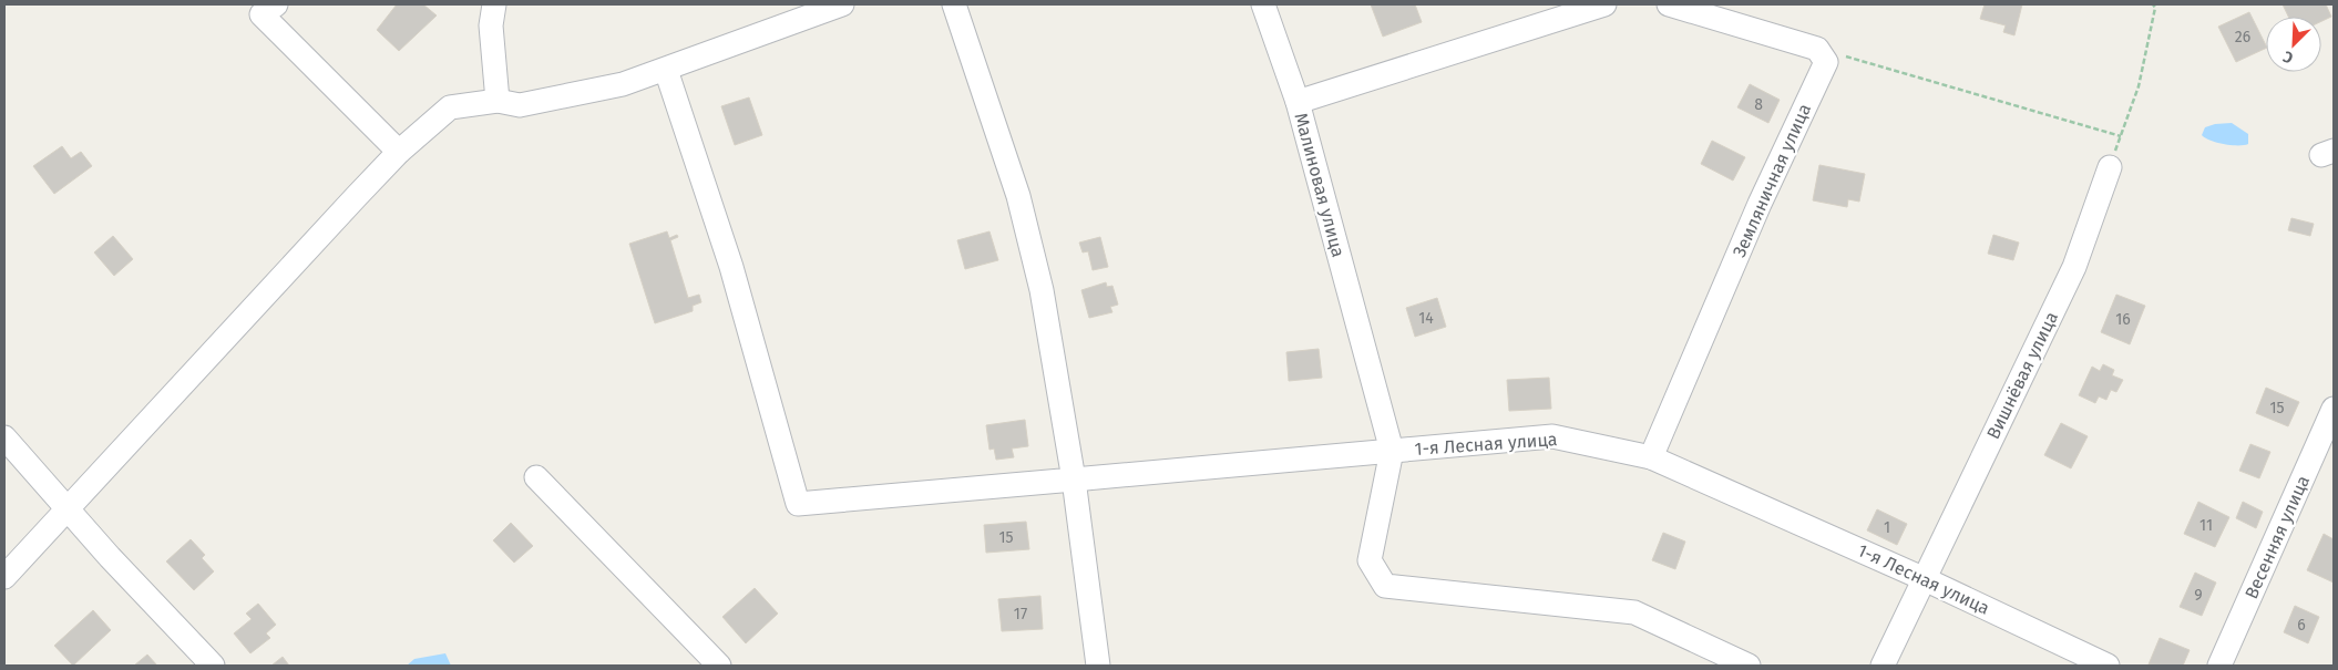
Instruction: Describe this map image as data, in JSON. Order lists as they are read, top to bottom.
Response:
{
  "streets": {
    "street": [
      "Земляничная улица",
      "Малиновая улица",
      "Вишнёвая улица",
      "1-я Лесная улица",
      "Весенняя улица"
    ]
  },
  "crossings": [
    ["Земляничная улица", "1-я Лесная улица"],
    ["Малиновая улица", "1-я Лесная улица"],
    ["Вишнёвая улица", "1-я Лесная улица"]
  ],
  "house_numbers": [
    "26",
    "8",
    "14",
    "16",
    "15",
    "11",
    "1",
    "15",
    "9",
    "17",
    "6"
  ],
  "north": "bottom left"
}
